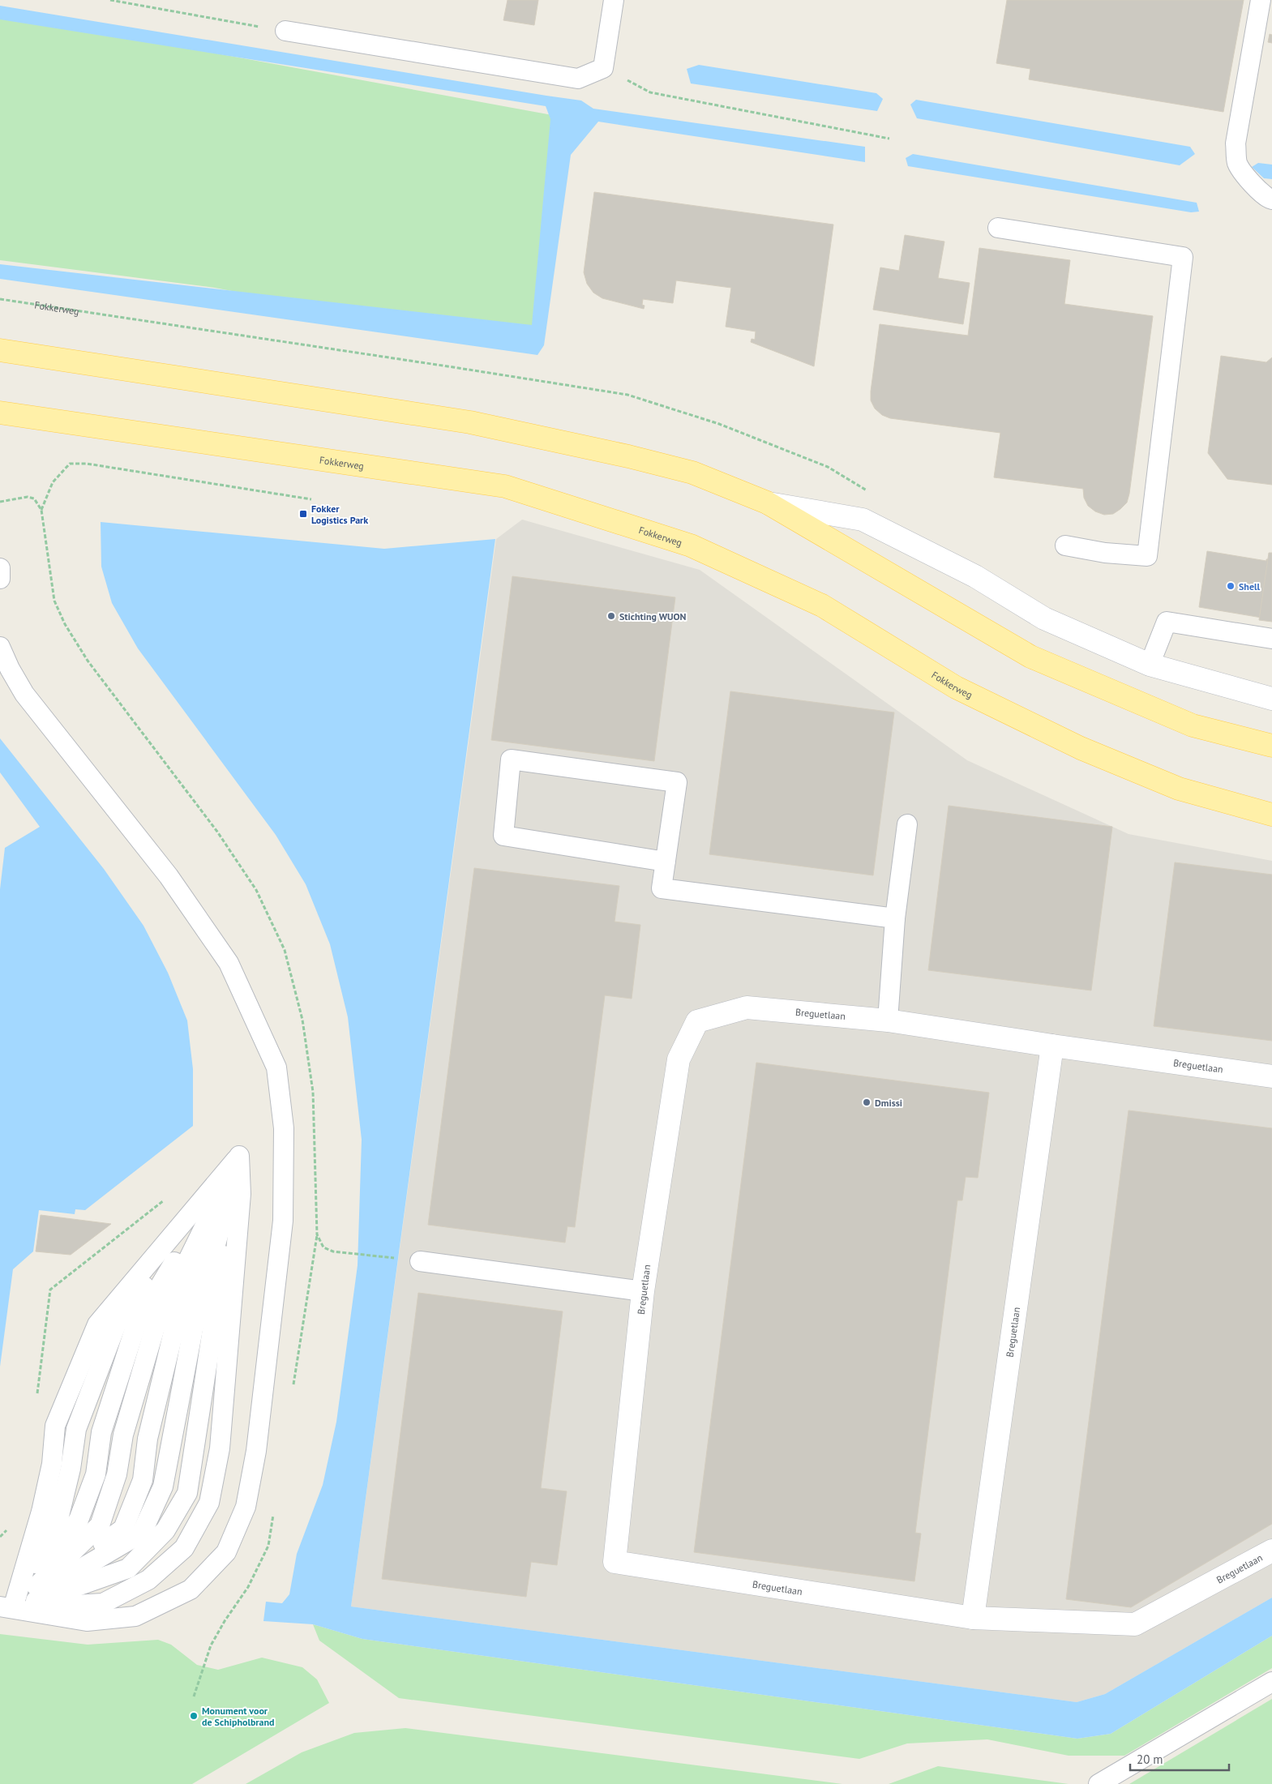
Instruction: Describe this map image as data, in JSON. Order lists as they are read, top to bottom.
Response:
{
  "streets": {
    "main road": ["Fokkerweg"],
    "street": ["Breguetlaan"]
  },
  "places": {
    "transit": ["Fokker Logistics Park"],
    "other": [
      "Shell",
      "Stichting WUON",
      "Dmissi",
      "Monument voor de Schipholbrand"
    ]
  },
  "scale_bar": "20 m"
}
